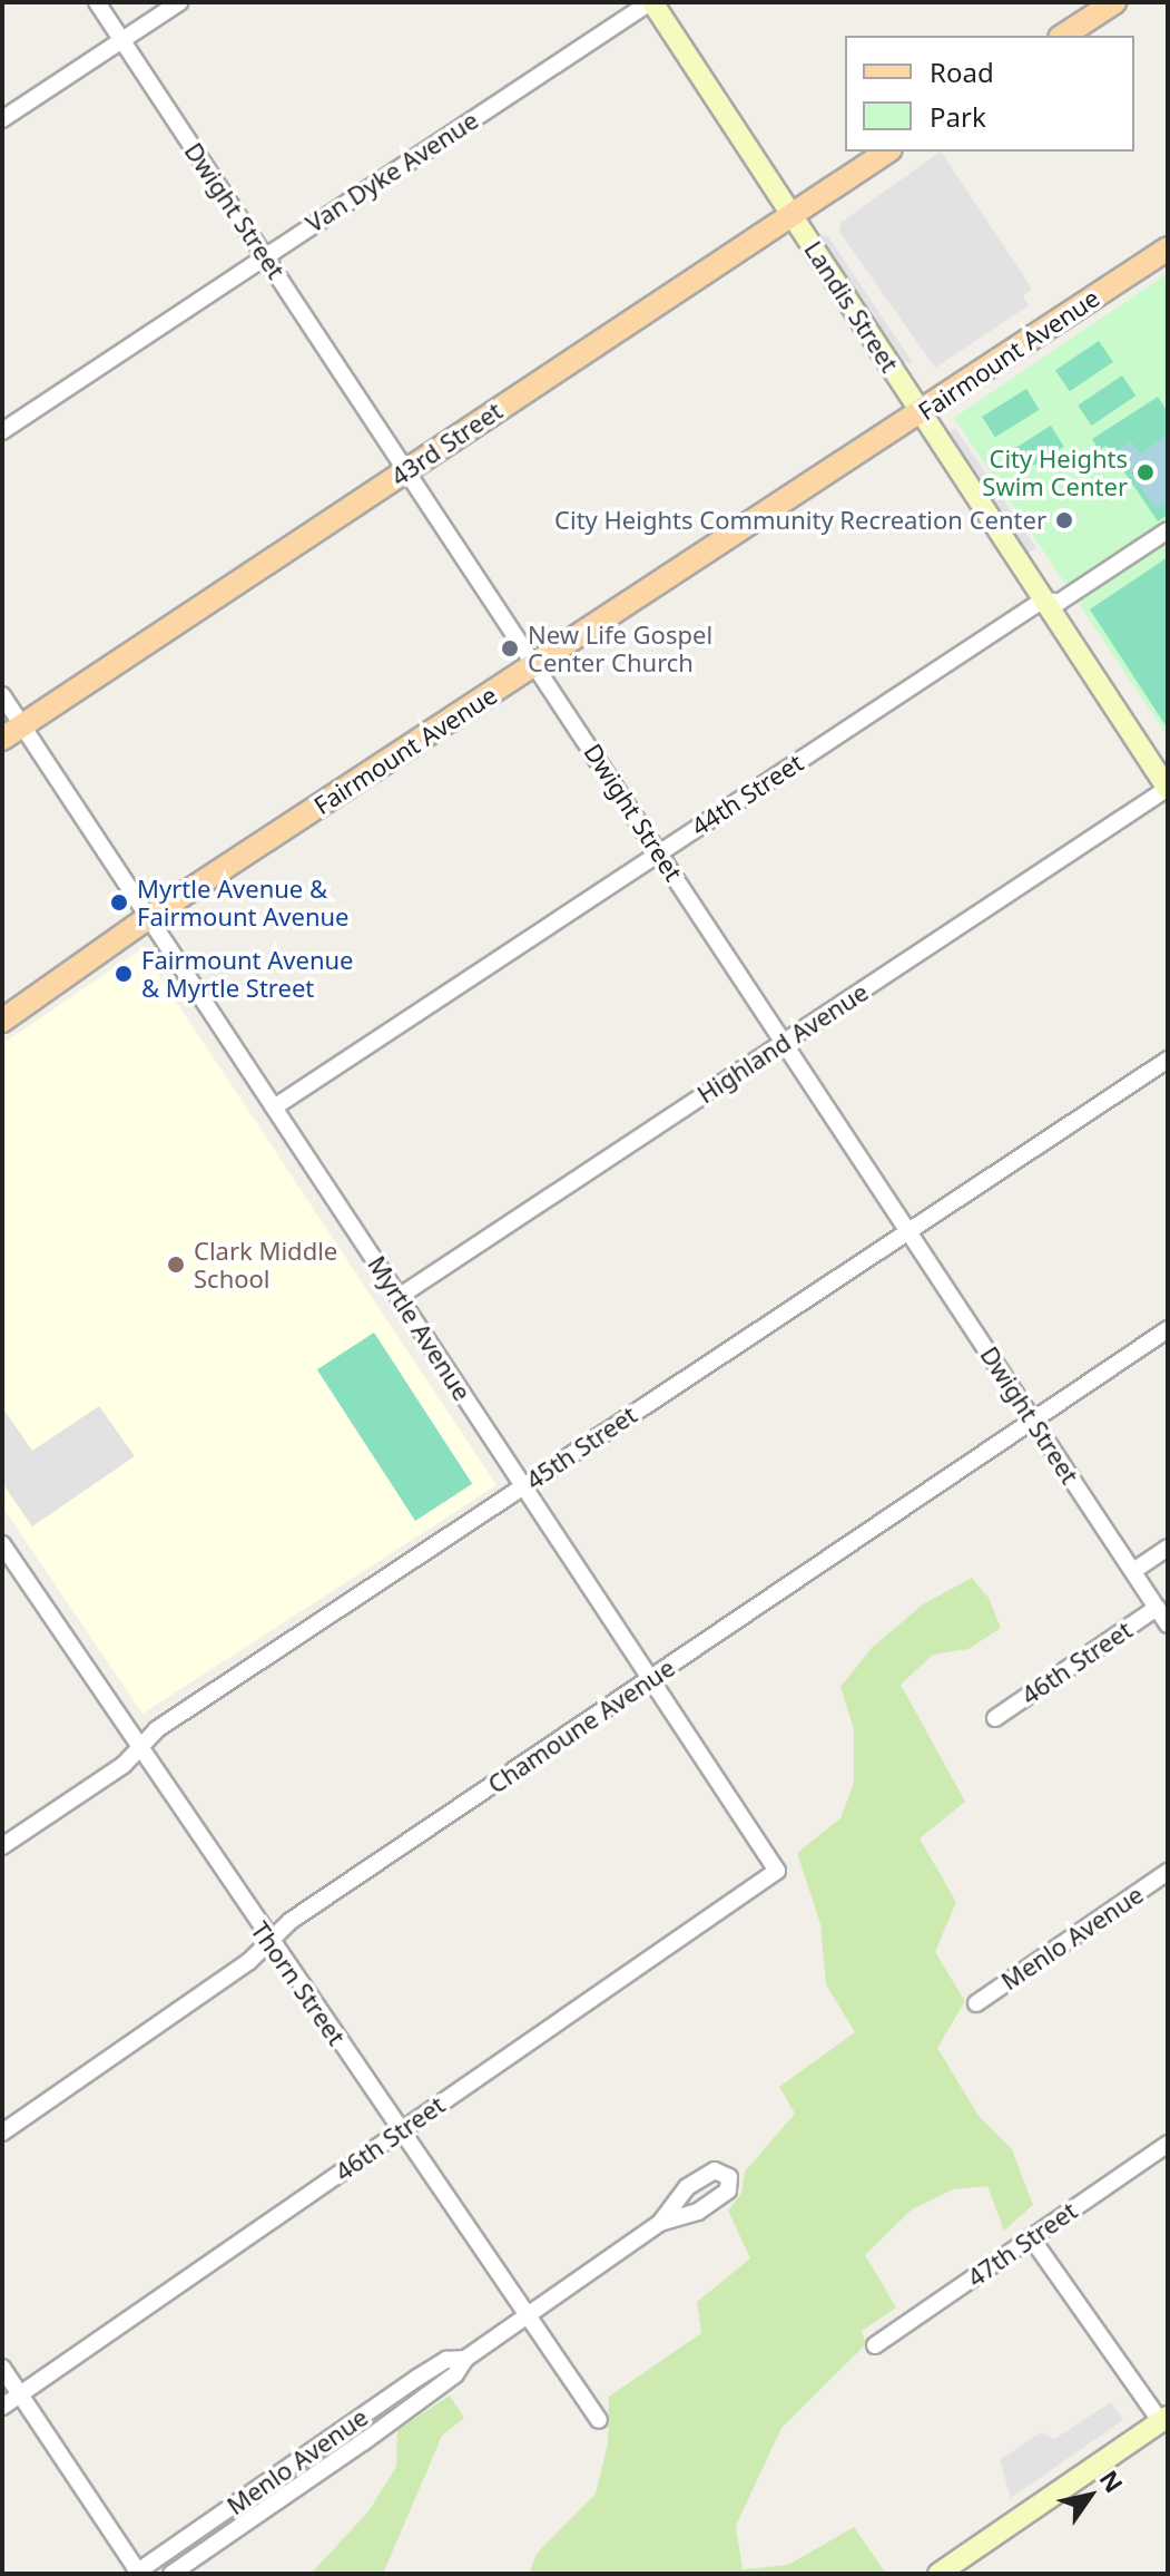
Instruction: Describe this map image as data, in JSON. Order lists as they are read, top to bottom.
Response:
{
  "streets": {
    "main road": ["Fairmount Avenue", "43rd Street"],
    "street": [
      "Van Dyke Avenue",
      "Dwight Street",
      "Landis Street",
      "44th Street",
      "Highland Avenue",
      "Myrtle Avenue",
      "45th Street",
      "46th Street",
      "Chamoune Avenue",
      "Menlo Avenue",
      "Thorn Street",
      "47th Street"
    ]
  },
  "crossings": [
    ["Van Dyke Avenue", "Dwight Street"],
    ["Van Dyke Avenue", "Landis Street"],
    ["Dwight Street", "Fairmount Avenue"],
    ["Dwight Street", "43rd Street"],
    ["Dwight Street", "44th Street"],
    ["Dwight Street", "Highland Avenue"],
    ["Dwight Street", "45th Street"],
    ["Dwight Street", "46th Street"],
    ["Dwight Street", "Chamoune Avenue"],
    ["Landis Street", "Fairmount Avenue"],
    ["Landis Street", "43rd Street"],
    ["Landis Street", "44th Street"],
    ["Landis Street", "Highland Avenue"],
    ["Fairmount Avenue", "Myrtle Avenue"],
    ["43rd Street", "Myrtle Avenue"],
    ["44th Street", "Myrtle Avenue"],
    ["Highland Avenue", "Myrtle Avenue"],
    ["Myrtle Avenue", "45th Street"],
    ["Myrtle Avenue", "46th Street"],
    ["Myrtle Avenue", "Chamoune Avenue"],
    ["45th Street", "Thorn Street"],
    ["46th Street", "Thorn Street"],
    ["Chamoune Avenue", "Thorn Street"],
    ["Menlo Avenue", "Thorn Street"]
  ],
  "places": [
    "City Heights Swim Center",
    "City Heights Community Recreation Center",
    "New Life Gospel Center Church",
    "Myrtle Avenue & Fairmount Avenue",
    "Fairmount Avenue & Myrtle Street",
    "Clark Middle School"
  ],
  "legend": ["Road", "Park"],
  "north": "top right"
}
